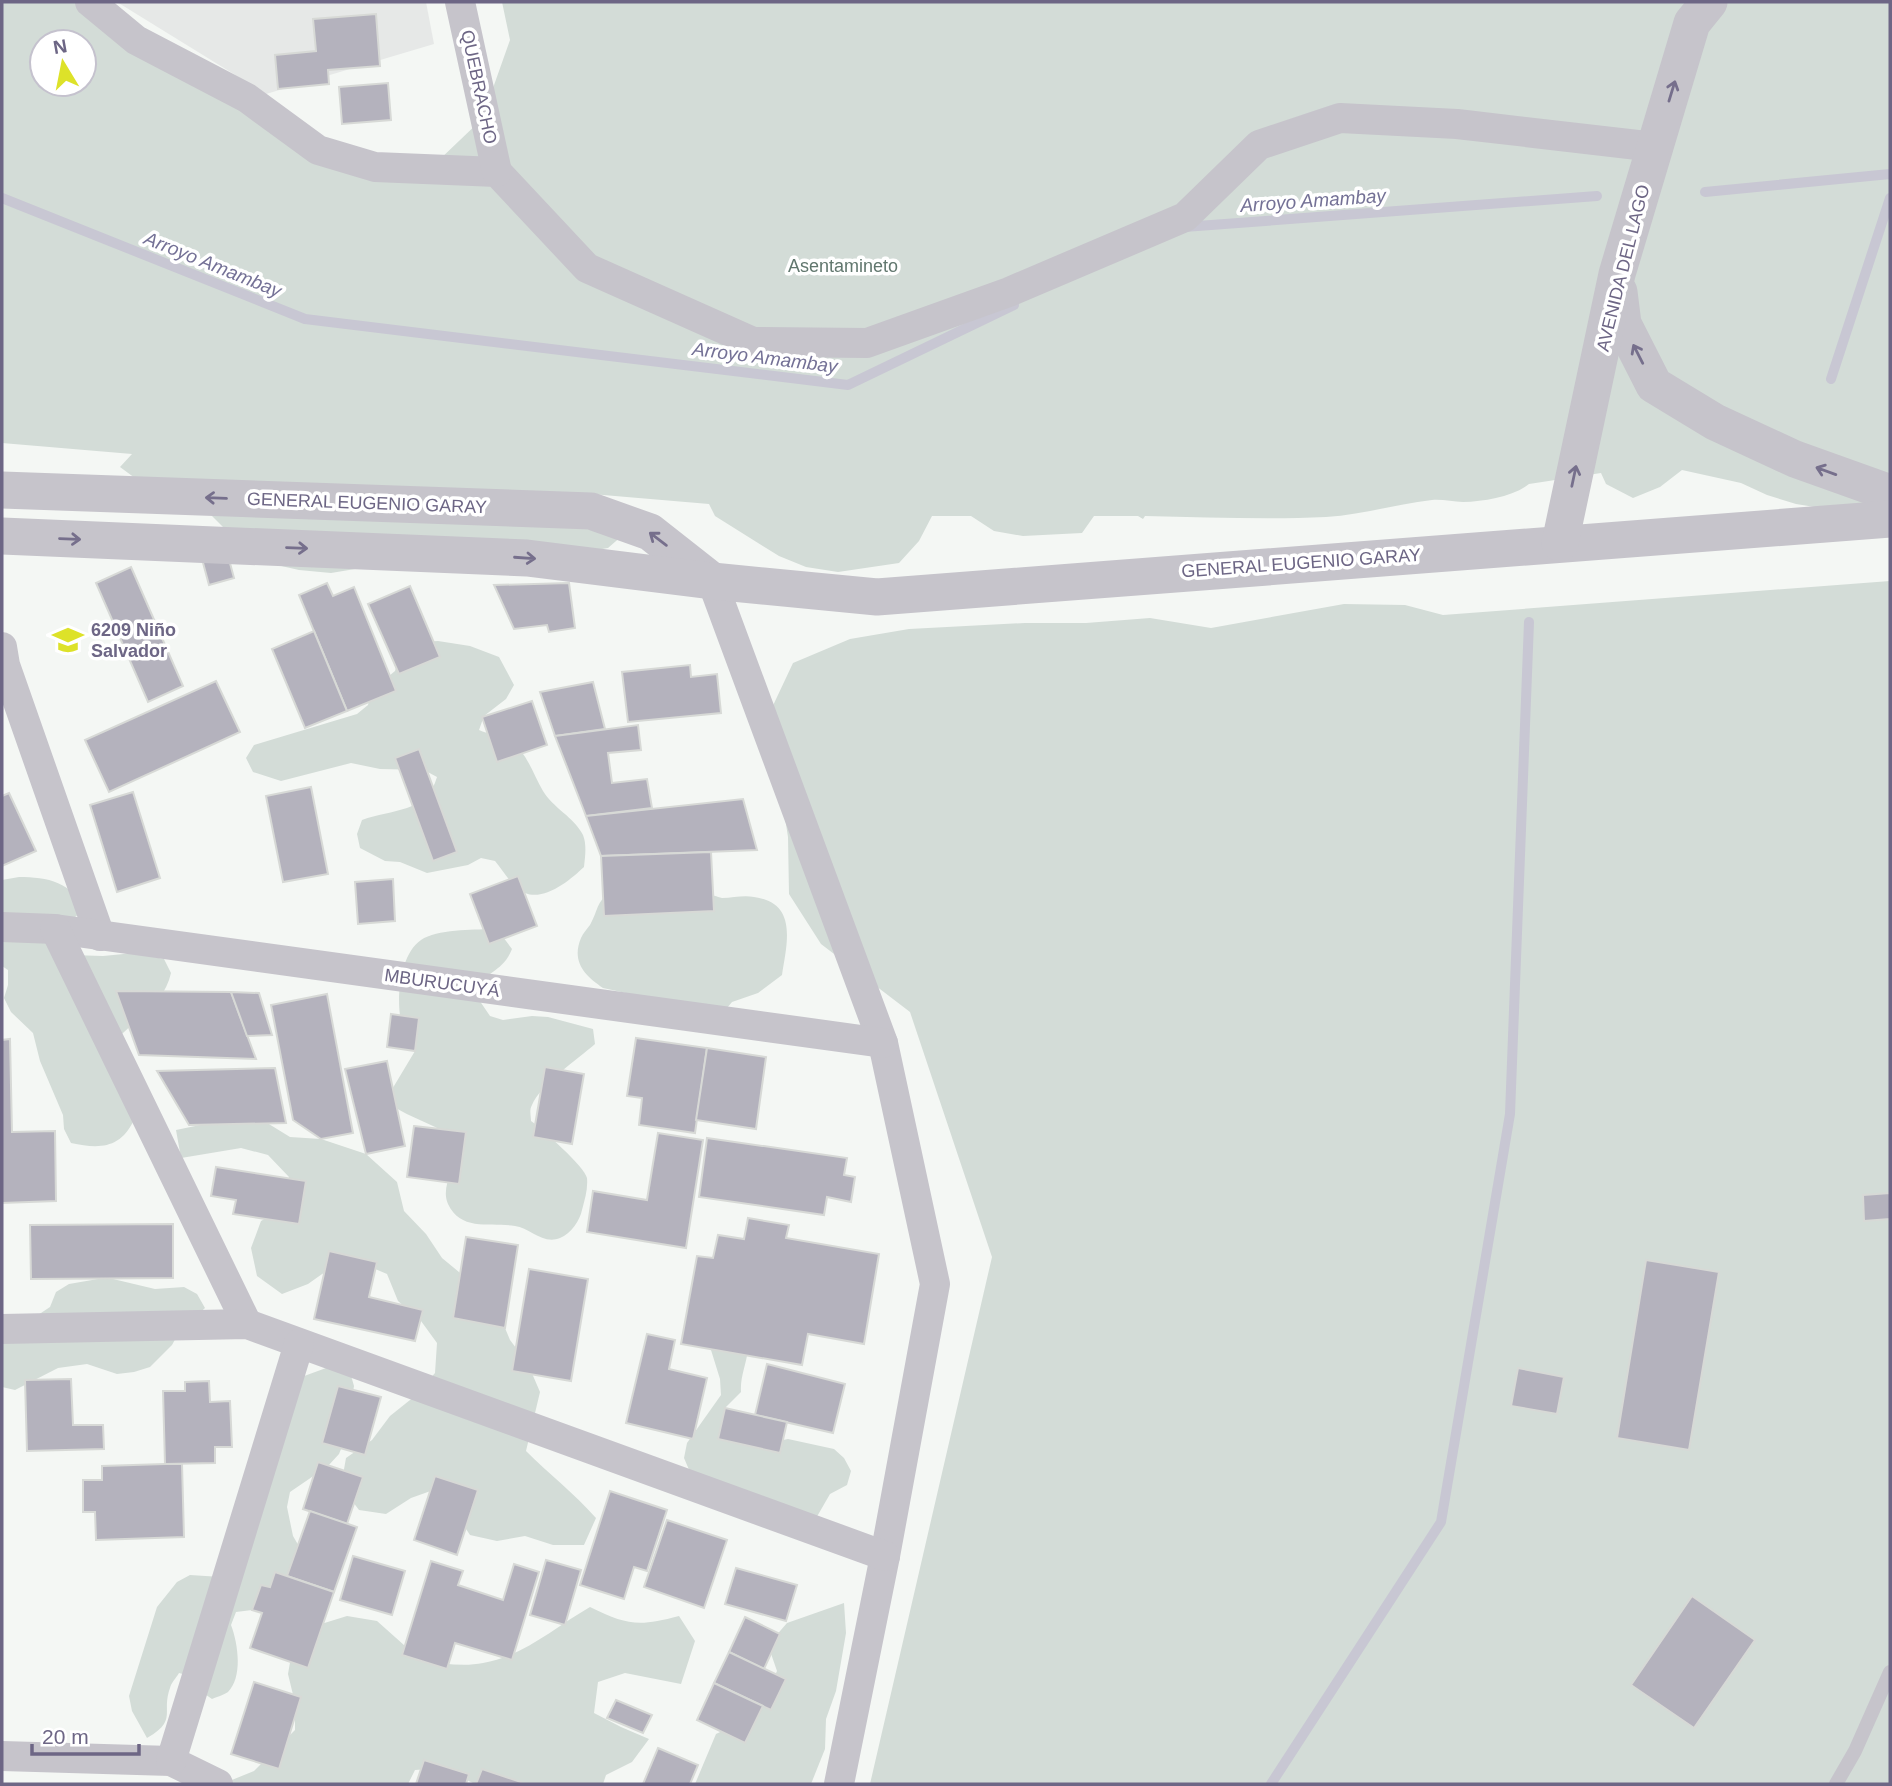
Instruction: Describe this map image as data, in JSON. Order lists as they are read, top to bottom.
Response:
{
  "streets": {
    "street": [
      "QUEBRACHO",
      "AVENIDA DEL LAGO",
      "GENERAL EUGENIO GARAY",
      "MBURUCUYÁ"
    ]
  },
  "crossings": [
    ["AVENIDA DEL LAGO", "GENERAL EUGENIO GARAY"]
  ],
  "one_way": ["AVENIDA DEL LAGO"],
  "water": ["Arroyo Amambay"],
  "parks": ["Asentamineto"],
  "places": {
    "school or university": ["6209 Niño Salvador"]
  },
  "scale_bar": "20 m",
  "north": "top"
}
